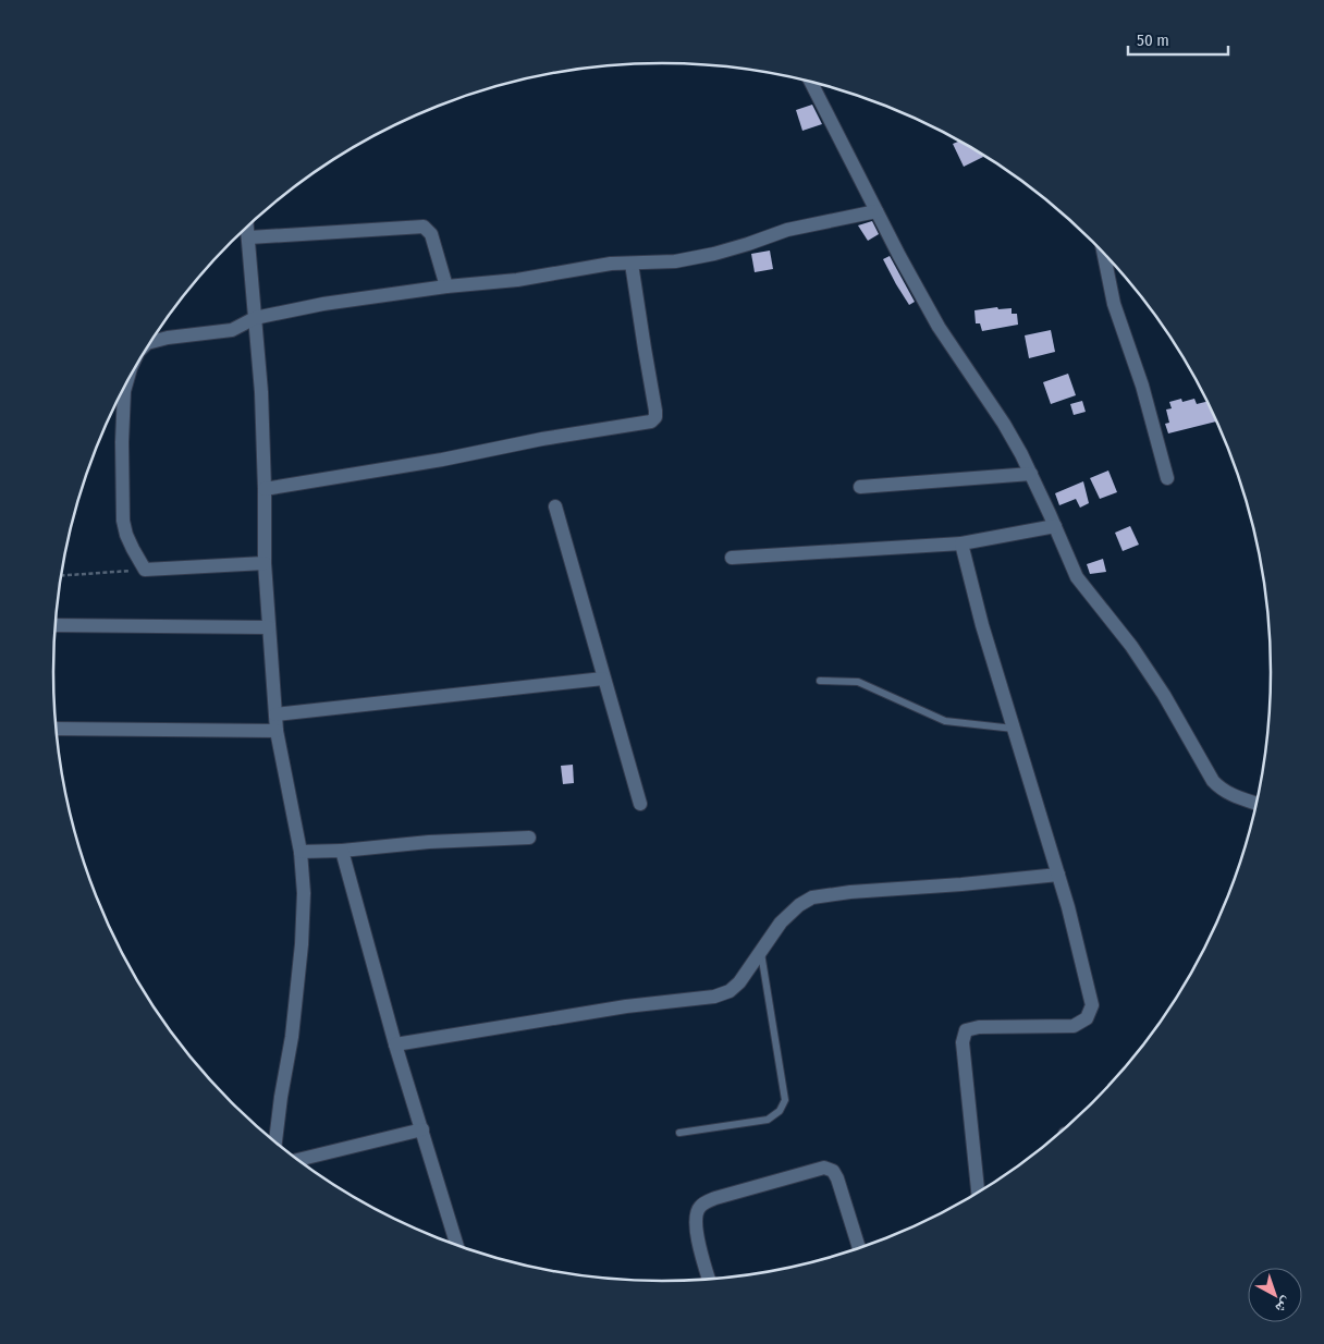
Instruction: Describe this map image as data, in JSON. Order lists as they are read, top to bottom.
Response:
{
  "scale_bar": "50 m",
  "north": "bottom right"
}
